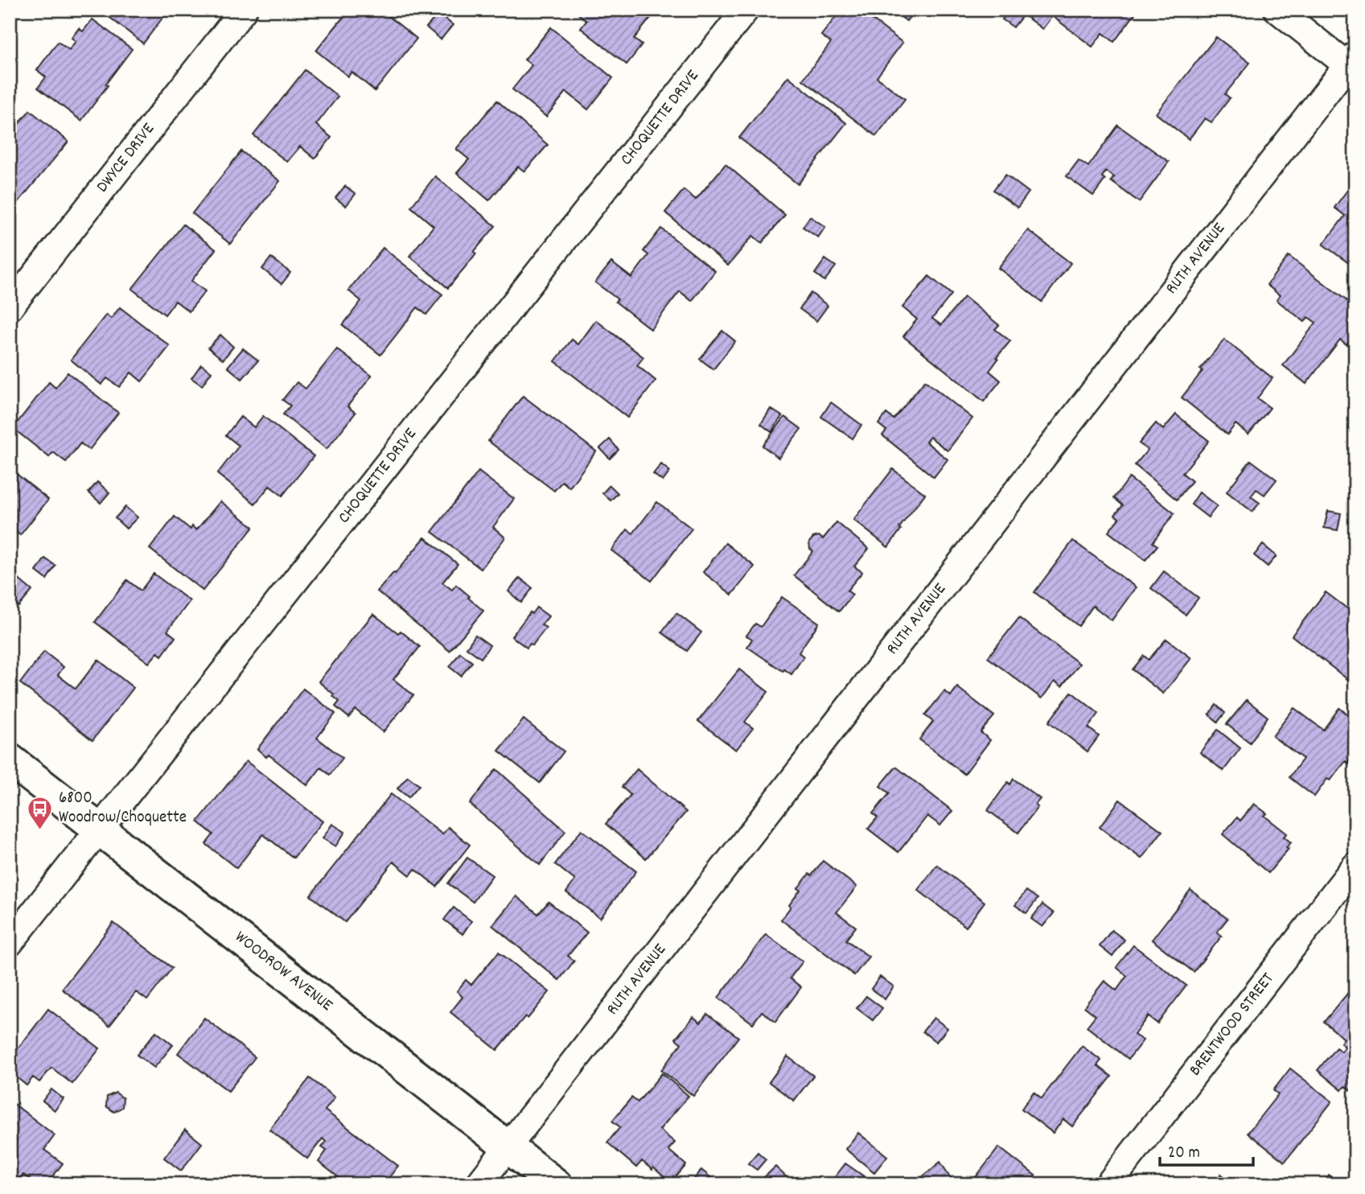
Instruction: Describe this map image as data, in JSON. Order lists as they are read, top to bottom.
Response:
{
  "streets": {
    "street": [
      "CHOQUETTE DRIVE",
      "DWYCE DRIVE",
      "RUTH AVENUE",
      "WOODROW AVENUE",
      "BRENTWOOD STREET"
    ]
  },
  "crossings": [
    ["CHOQUETTE DRIVE", "WOODROW AVENUE"],
    ["RUTH AVENUE", "WOODROW AVENUE"]
  ],
  "places": {
    "bus stop": ["6800 Woodrow/Choquette"]
  },
  "scale_bar": "20 m"
}
